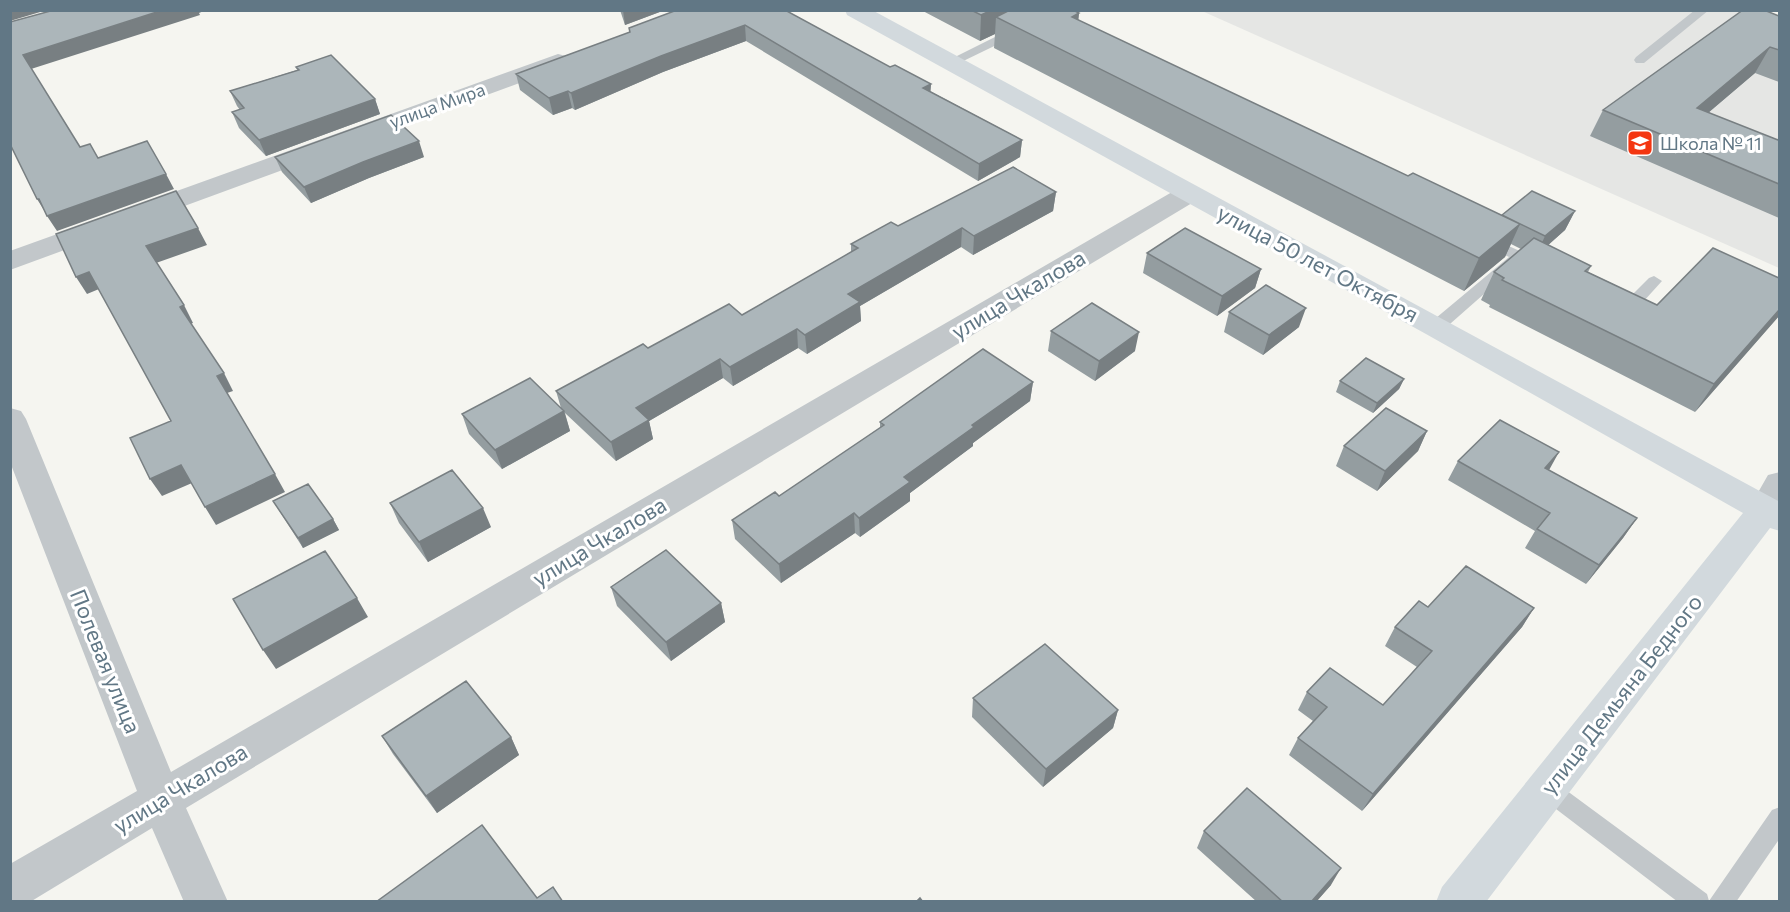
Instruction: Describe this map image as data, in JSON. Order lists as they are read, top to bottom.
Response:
{
  "streets": {
    "main road": ["улица 50 лет Октября", "улица Демьяна Бедного"],
    "street": ["улица Мира", "улица Чкалова", "Полевая улица"]
  },
  "crossings": [
    ["улица 50 лет Октября", "улица Чкалова"],
    ["улица 50 лет Октября", "улица Демьяна Бедного"],
    ["улица Чкалова", "Полевая улица"]
  ],
  "places": {
    "school or university": ["Школа № 11"]
  }
}
